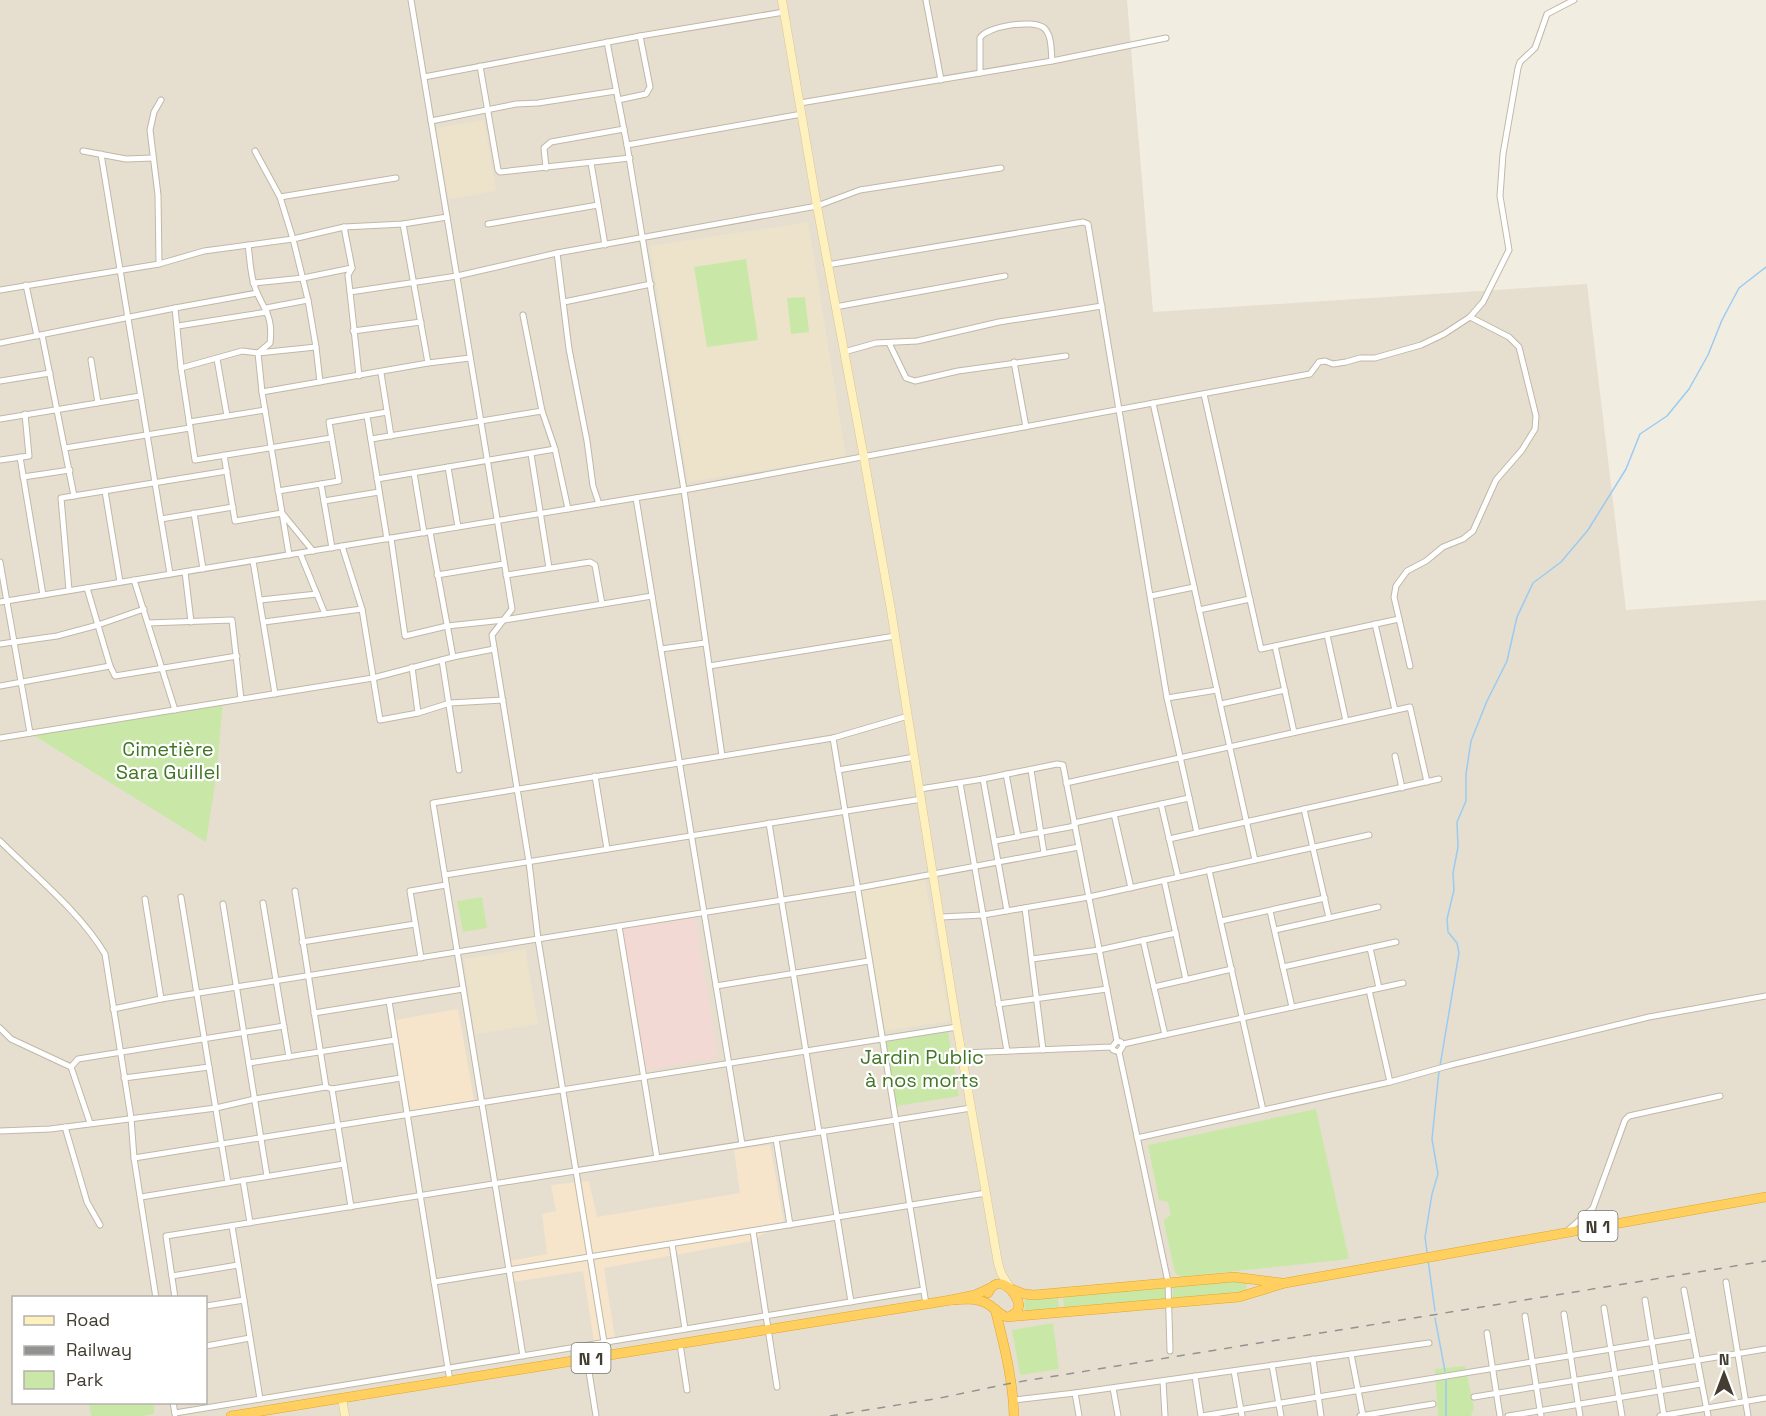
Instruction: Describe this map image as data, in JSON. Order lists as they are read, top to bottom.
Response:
{
  "streets": {
    "highway": ["N 1"]
  },
  "parks": ["Cimetière Sara Guillel", "Jardin Public à nos morts"],
  "legend": ["Road", "Railway", "Park"],
  "north": "top"
}
